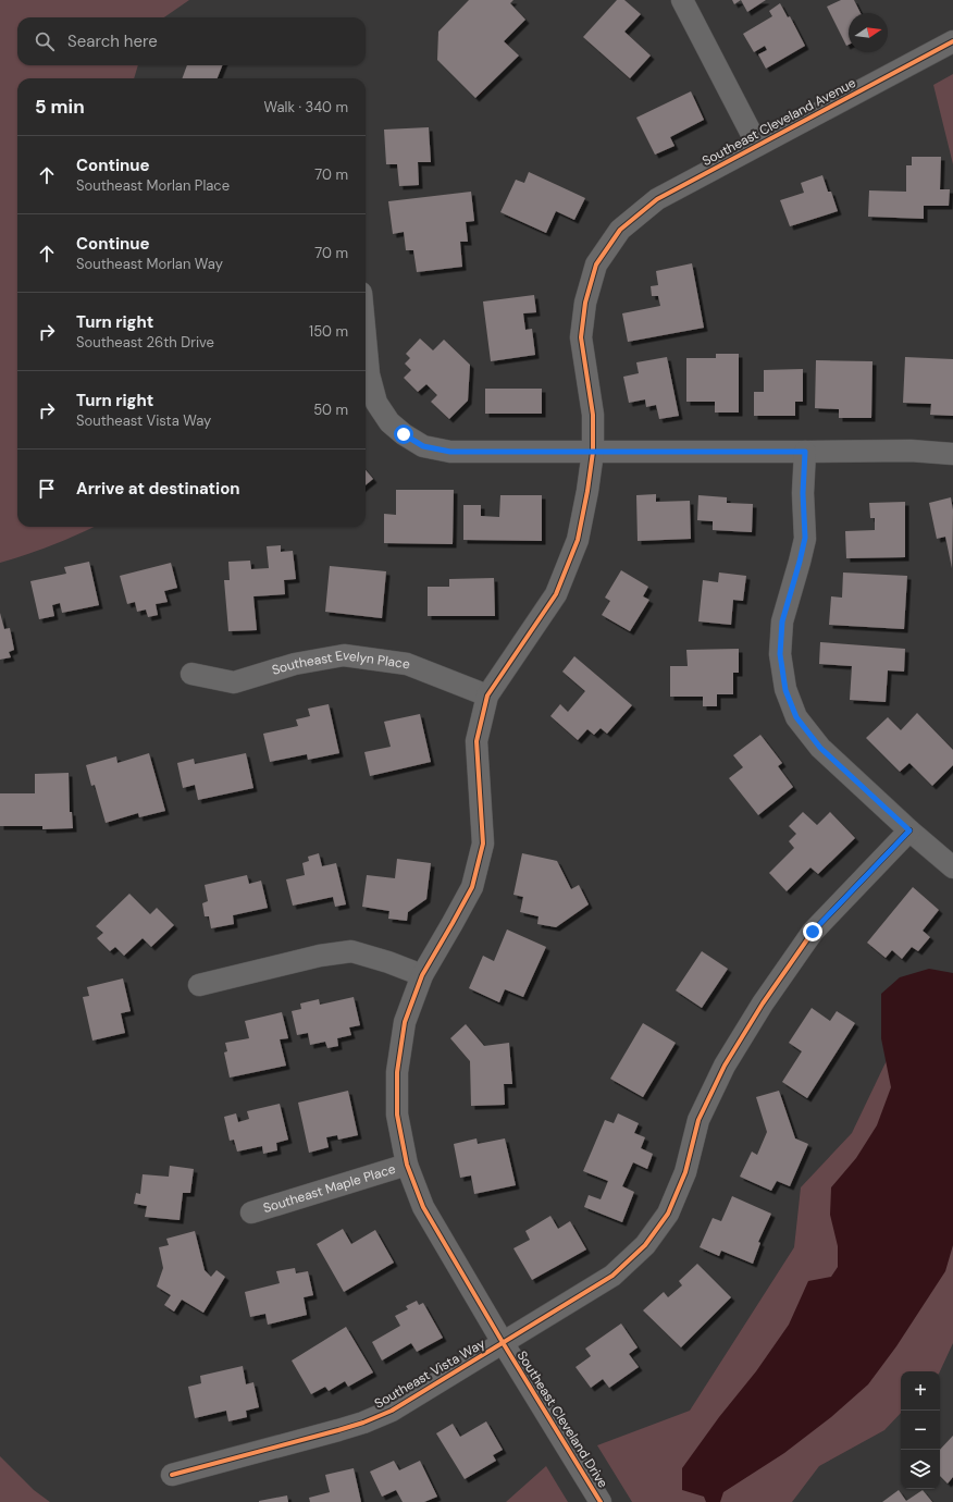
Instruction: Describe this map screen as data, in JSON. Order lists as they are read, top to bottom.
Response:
{
  "streets": {
    "street": [
      "Southeast Cleveland Avenue",
      "Southeast Evelyn Place",
      "Southeast Maple Place",
      "Southeast Vista Way",
      "Southeast Cleveland Drive"
    ]
  },
  "crossings": [
    ["Southeast Cleveland Avenue", "Southeast Cleveland Drive"],
    ["Southeast Evelyn Place", "Southeast Cleveland Drive"],
    ["Southeast Maple Place", "Southeast Cleveland Drive"],
    ["Southeast Vista Way", "Southeast Cleveland Drive"]
  ],
  "north": "right",
  "page": {
    "search": "Search here",
    "heading": ["5 min", "Walk · 340 m"],
    "list": [
      ["Continue", "Southeast Morlan Place", "70 m"],
      ["Continue", "Southeast Morlan Way", "70 m"],
      ["Turn right", "Southeast 26th Drive", "150 m"],
      ["Turn right", "Southeast Vista Way", "50 m"],
      "Arrive at destination"
    ],
    "map_buttons": ["+", "−"]
  }
}
